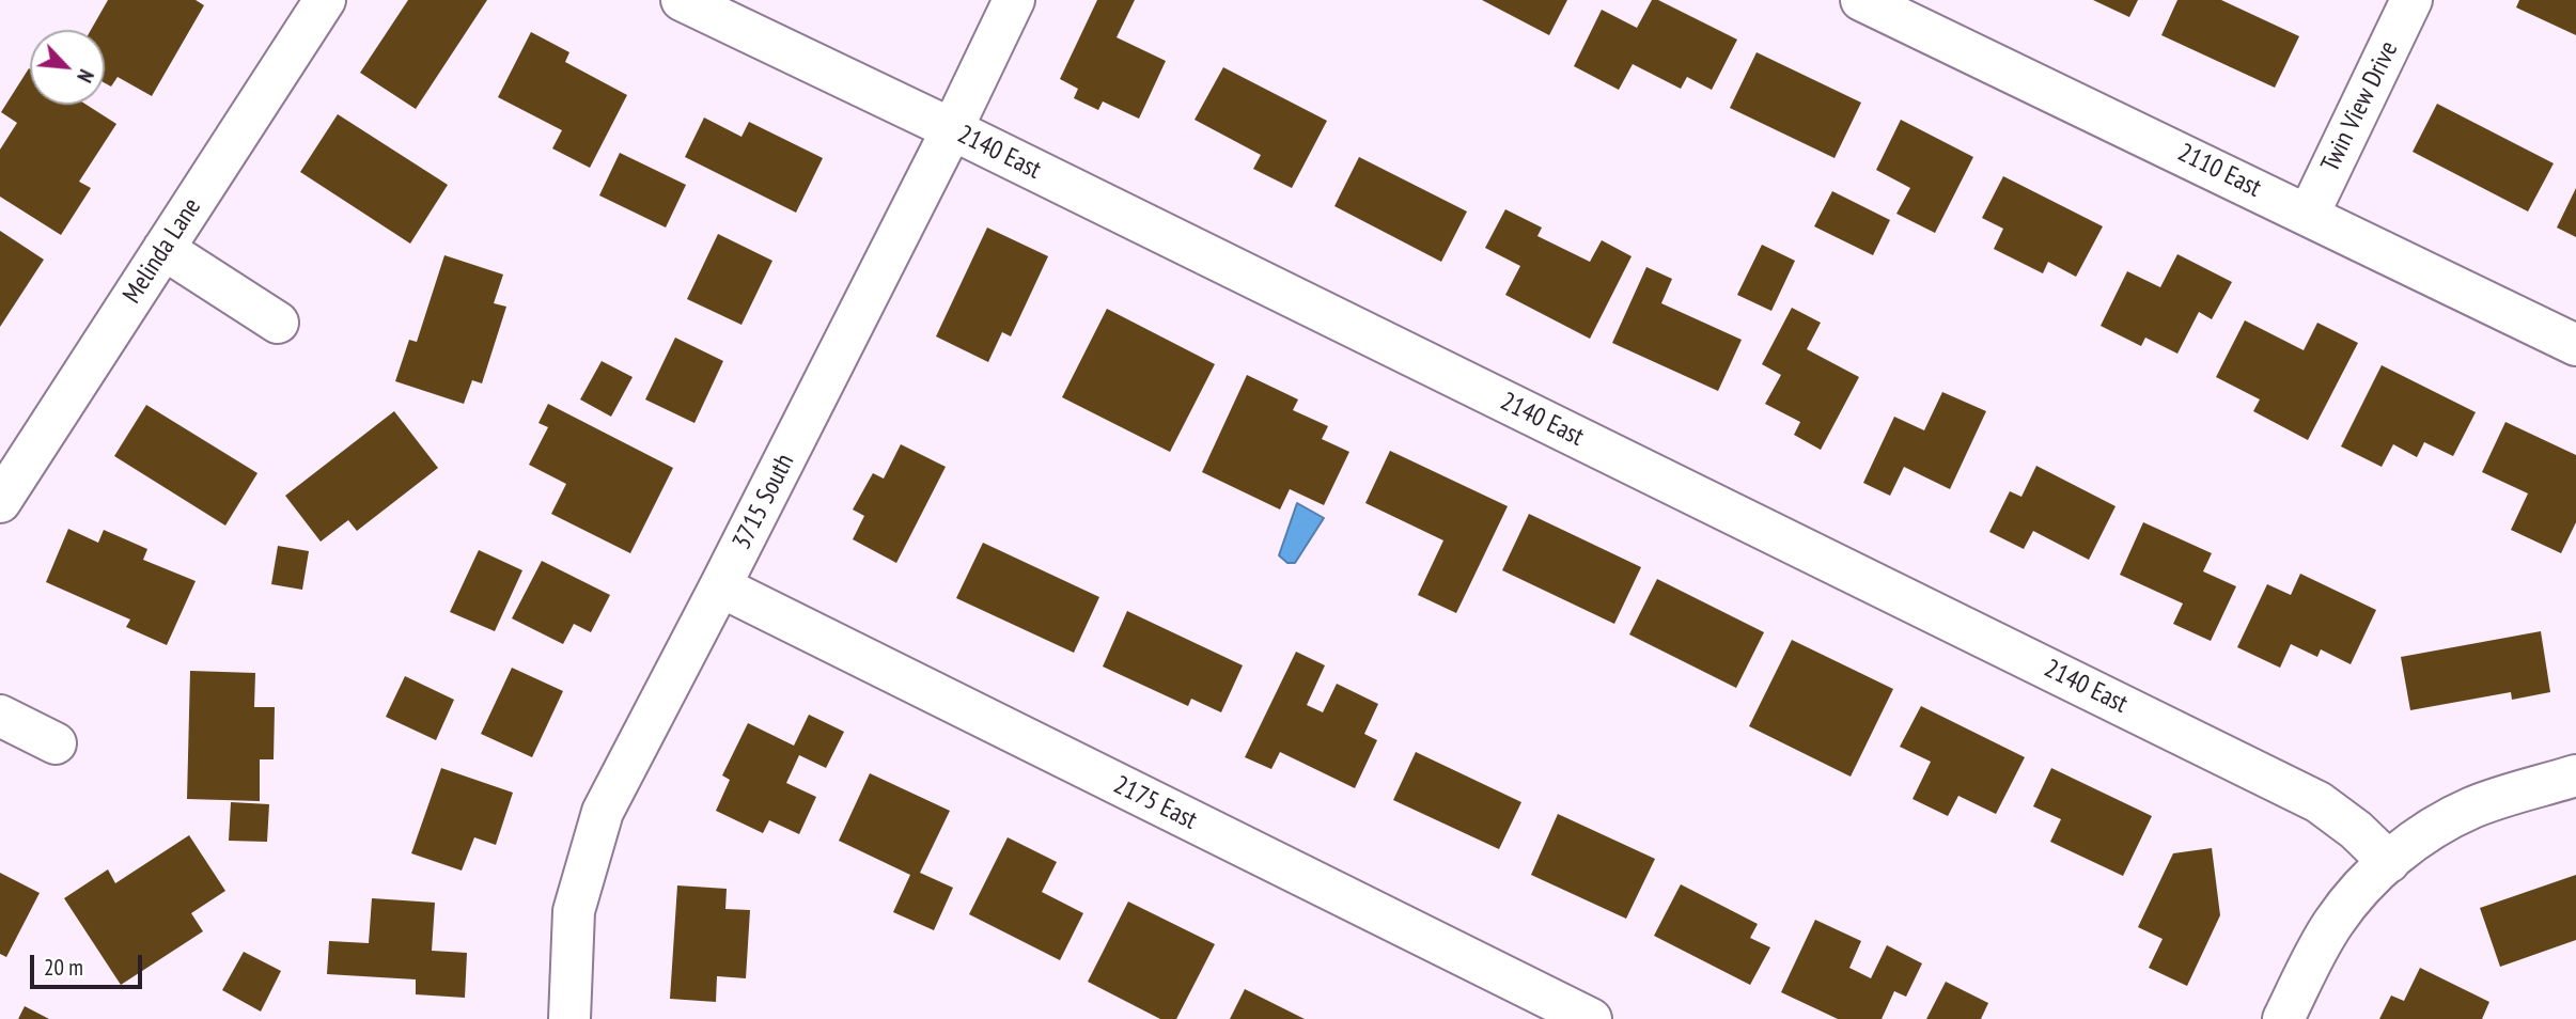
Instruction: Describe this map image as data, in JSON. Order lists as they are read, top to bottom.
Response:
{
  "streets": {
    "street": [
      "Twin View Drive",
      "2140 East",
      "2110 East",
      "Melinda Lane",
      "3715 South",
      "2175 East"
    ]
  },
  "crossings": [
    ["Twin View Drive", "2110 East"],
    ["2140 East", "3715 South"],
    ["3715 South", "2175 East"]
  ],
  "scale_bar": "20 m",
  "north": "bottom right"
}
